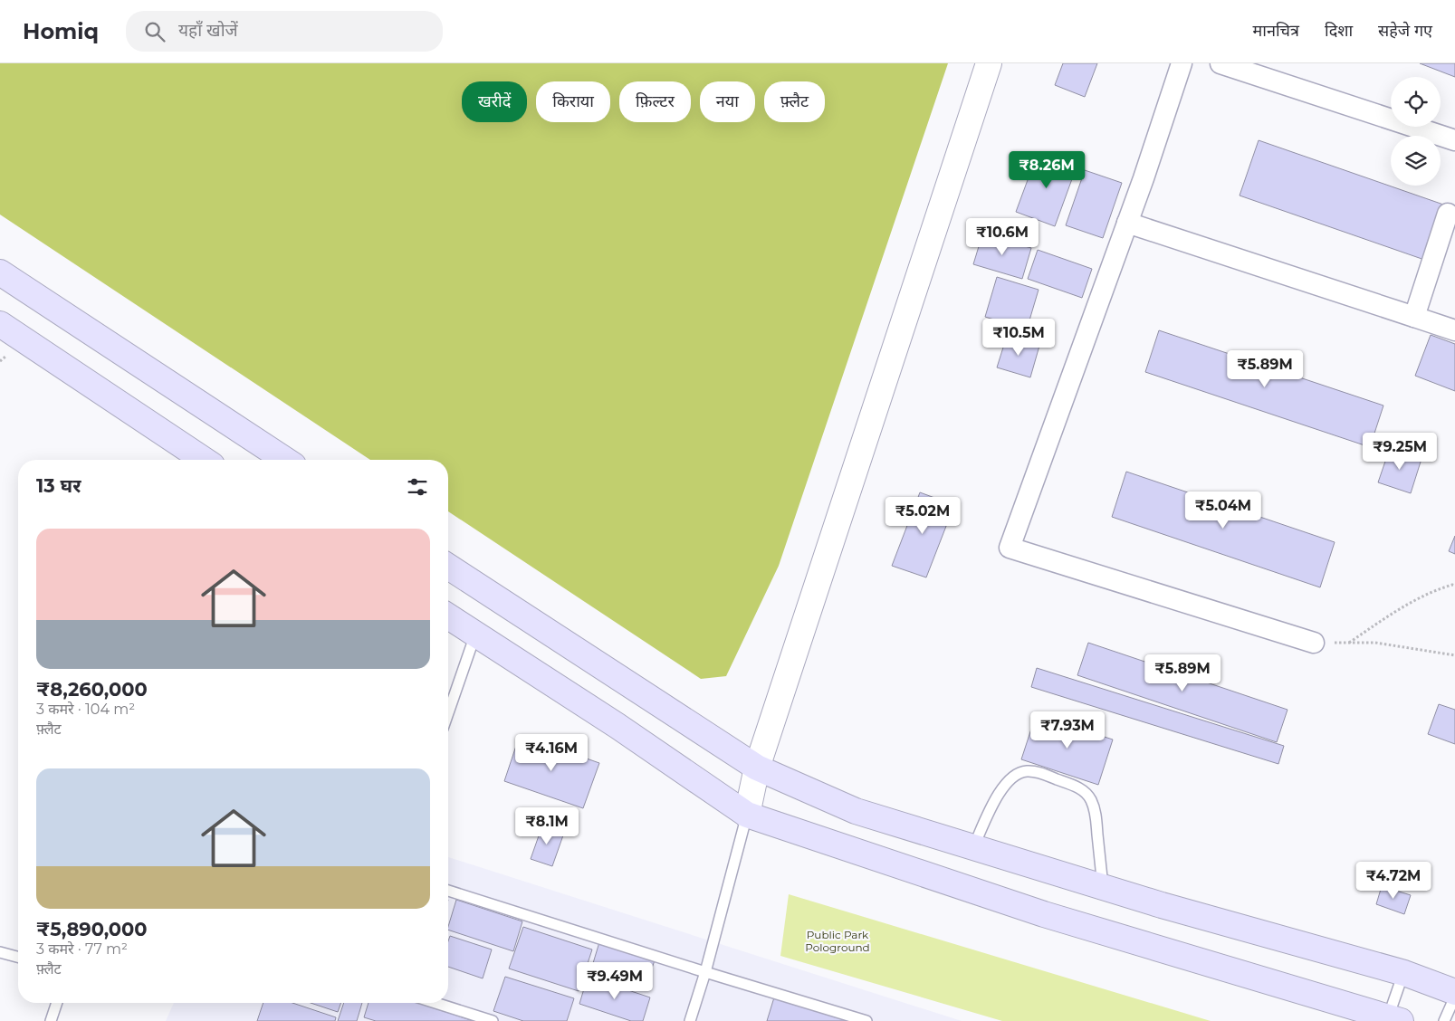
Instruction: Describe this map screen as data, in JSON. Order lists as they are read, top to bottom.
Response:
{
  "parks": ["Public Park Pologround"],
  "page": {
    "header": "Homiq",
    "search": "यहाँ खोजें",
    "nav": ["मानचित्र", "दिशा", "सहेजे गए"],
    "chip": [
      "खरीदें",
      "किराया",
      "फ़िल्टर",
      "नया",
      "फ़्लैट"
    ],
    "price": [
      "₹8.26M",
      "₹10.6M",
      "₹10.5M",
      "₹5.89M",
      "₹9.25M",
      "₹5.04M",
      "₹5.02M",
      "₹5.89M",
      "₹7.93M",
      "₹4.16M",
      "₹8.1M",
      "₹4.72M",
      "₹9.49M"
    ],
    "heading": "13 घर",
    "list": [
      {
        "name": "₹8,260,000",
        "note": "3 कमरे · 104 m² · फ़्लैट"
      },
      {
        "name": "₹5,890,000",
        "note": "3 कमरे · 77 m² · फ़्लैट"
      }
    ]
  }
}
